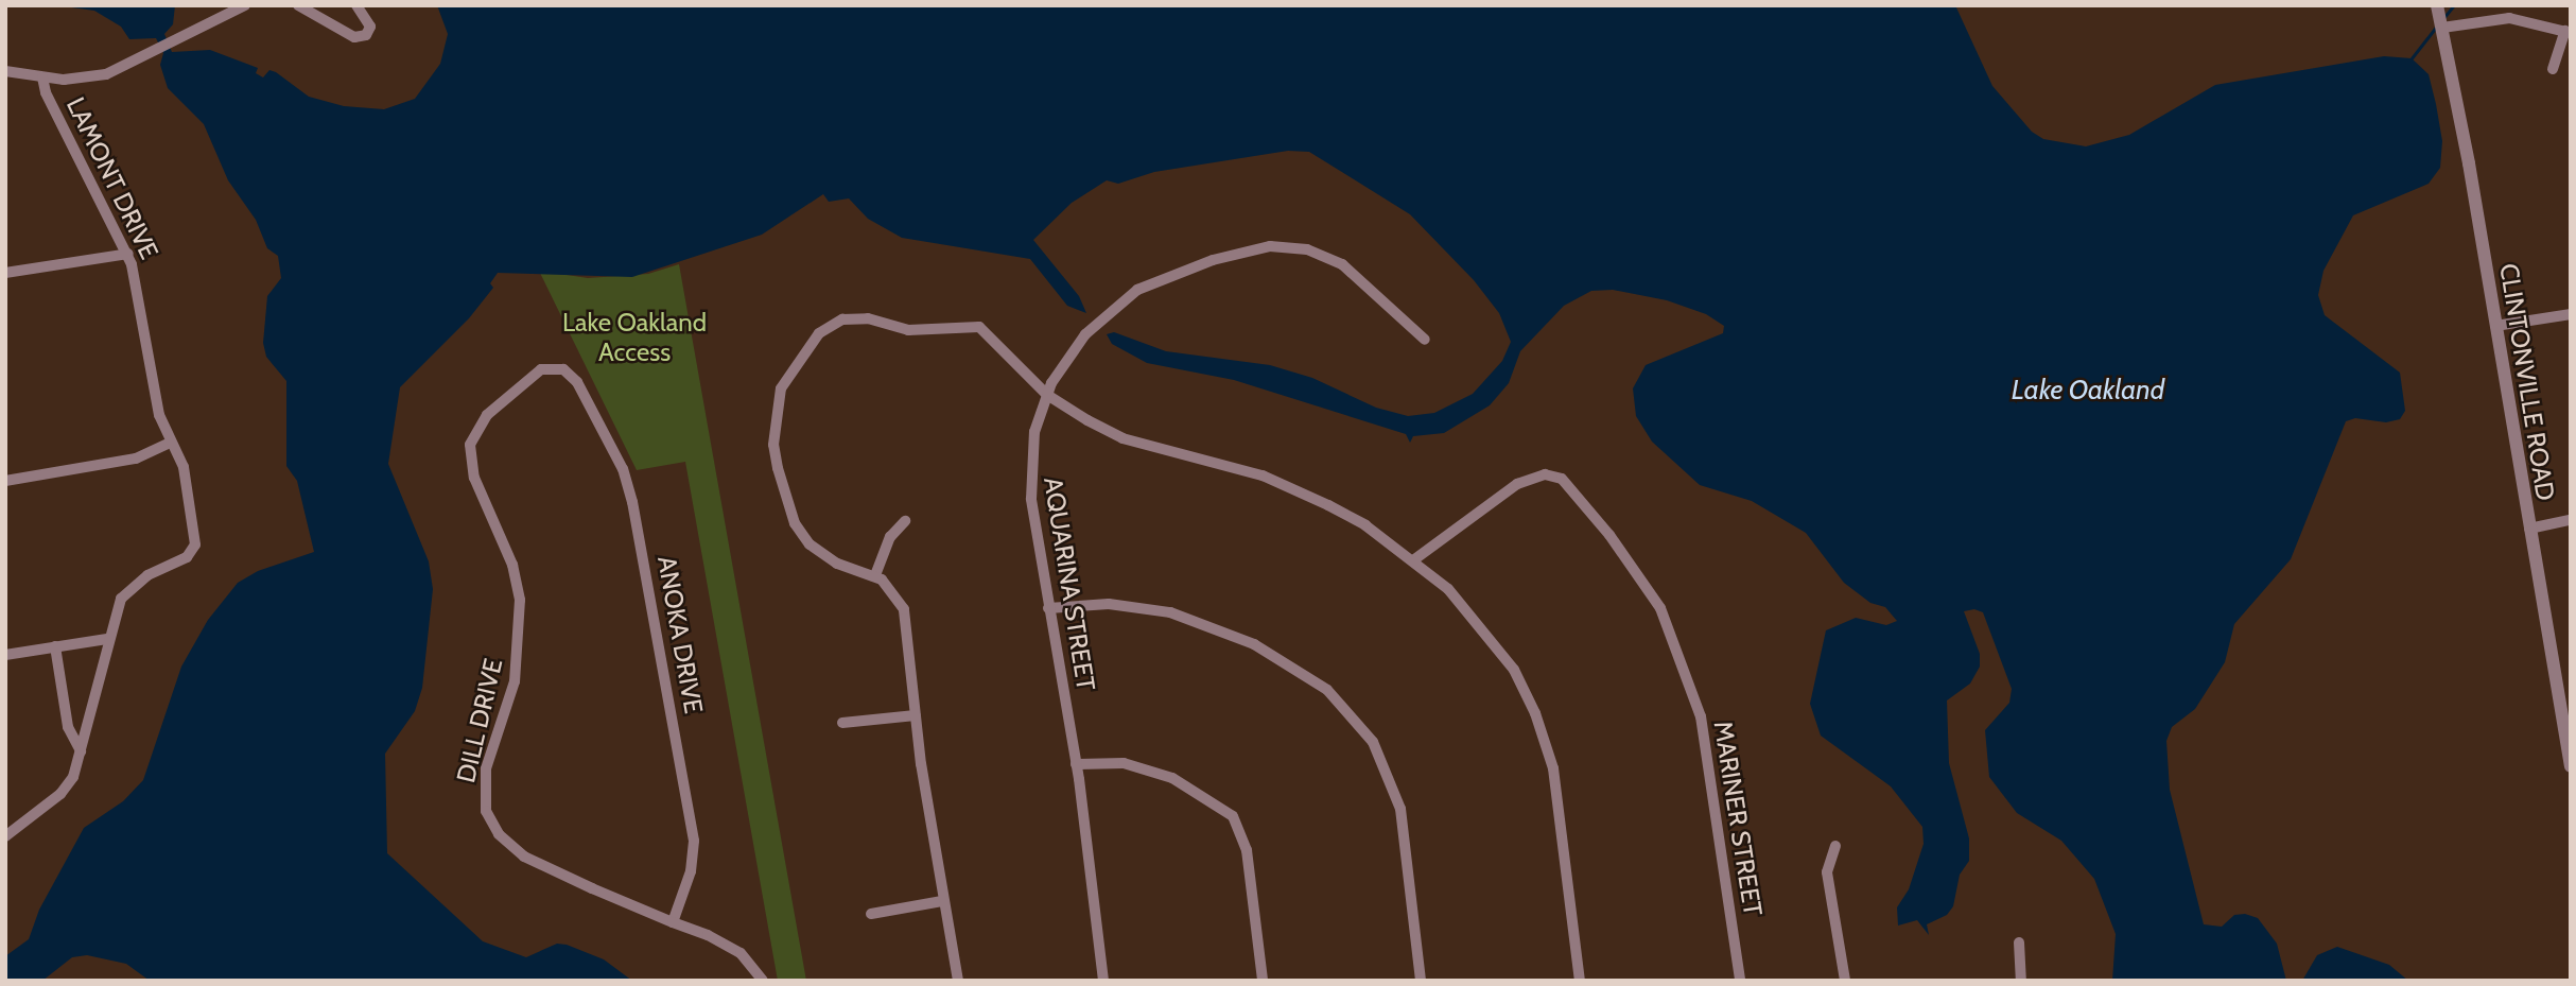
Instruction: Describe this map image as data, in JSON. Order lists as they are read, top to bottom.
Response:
{
  "streets": {
    "street": [
      "LAMONT DRIVE",
      "CLINTONVILLE ROAD",
      "AQUARINA STREET",
      "ANOKA DRIVE",
      "DILL DRIVE",
      "MARINER STREET"
    ]
  },
  "crossings": [
    ["ANOKA DRIVE", "DILL DRIVE"]
  ],
  "water": ["Lake Oakland"],
  "parks": ["Lake Oakland Access"]
}
